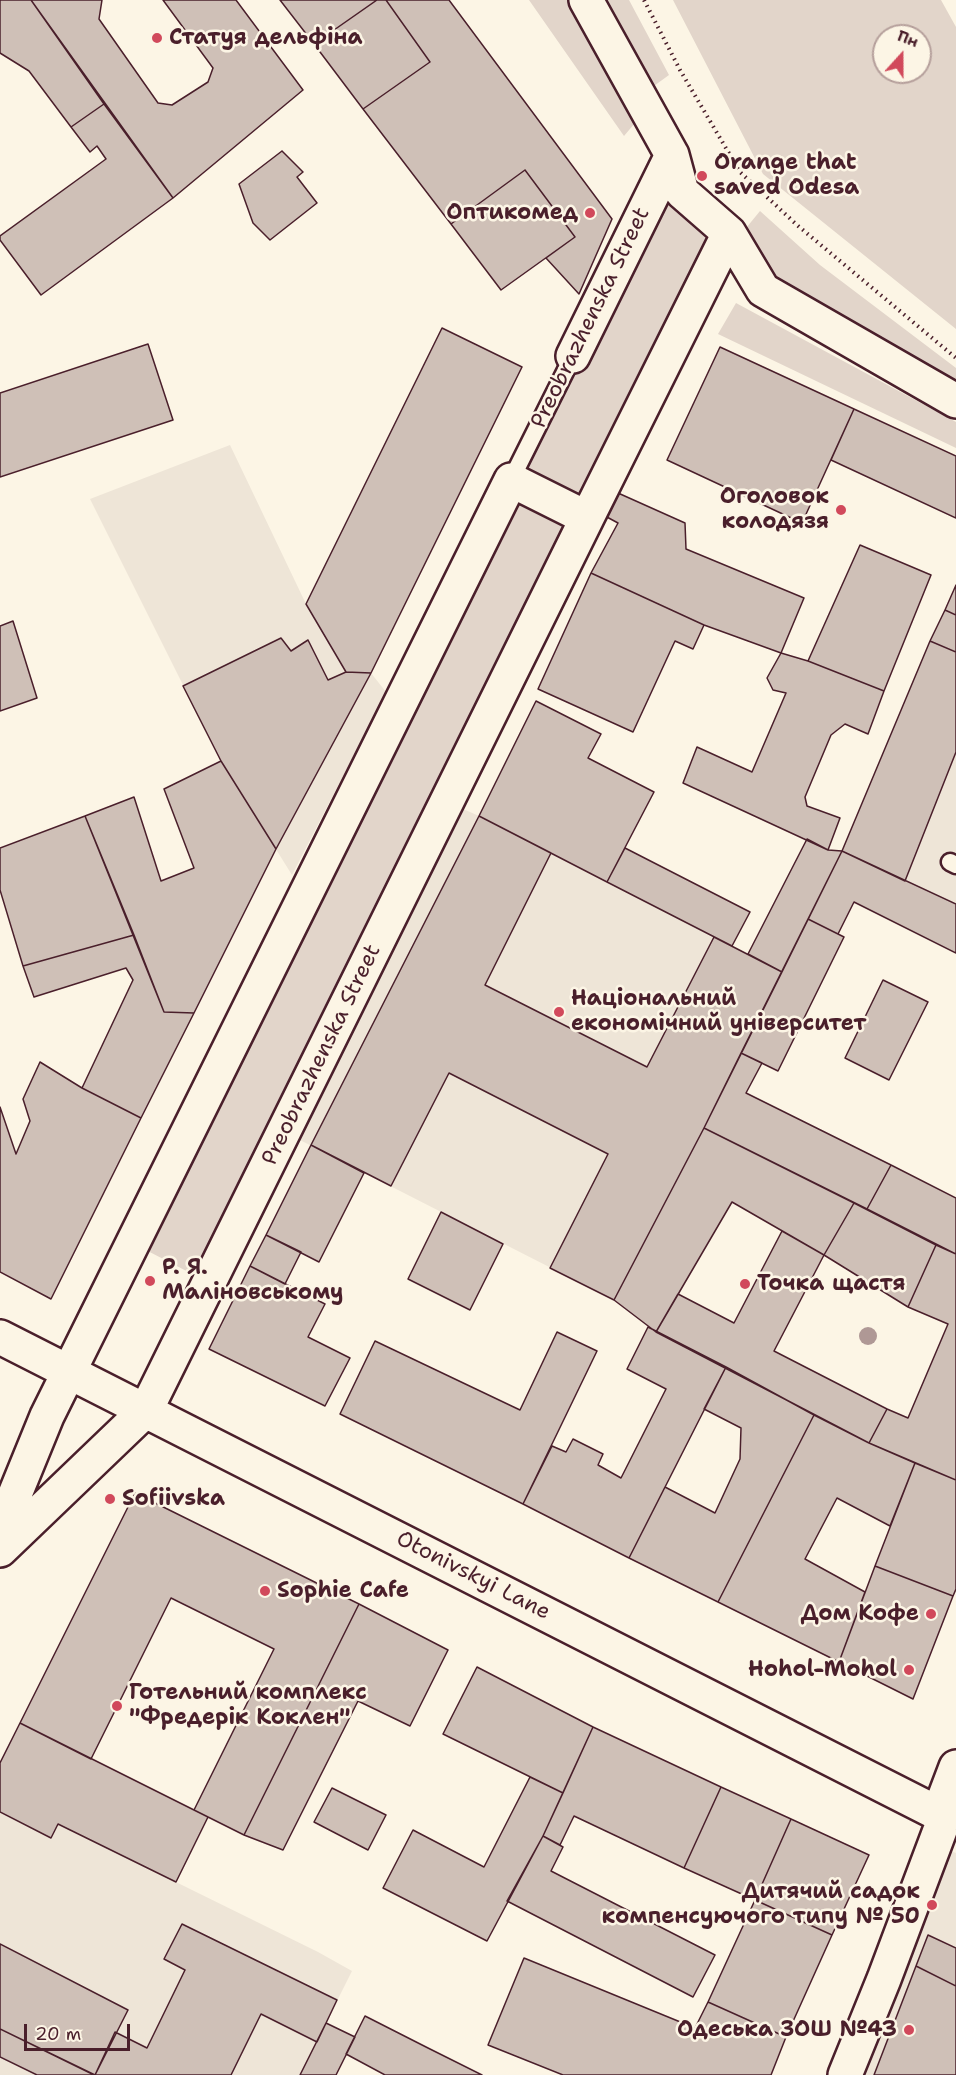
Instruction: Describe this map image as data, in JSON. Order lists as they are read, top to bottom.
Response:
{
  "streets": {
    "street": ["Preobrazhenska Street", "Otonivskyi Lane"]
  },
  "crossings": [
    ["Preobrazhenska Street", "Otonivskyi Lane"]
  ],
  "places": [
    "Статуя дельфіна",
    "Orange that saved Odesa",
    "Оптикомед",
    "Оголовок колодязя",
    "Національний економічний університет",
    "Р. Я. Маліновському",
    "Точка щастя",
    "Sofiivska",
    "Sophie Cafe",
    "Дом Кофе",
    "Hohol-Mohol",
    "Готельний комплекс \"Фредерік Коклен\"",
    "Дитячий садок компенсуючого типу № 50",
    "Одеська ЗОШ №43"
  ],
  "scale_bar": "20 m",
  "north": "top"
}
